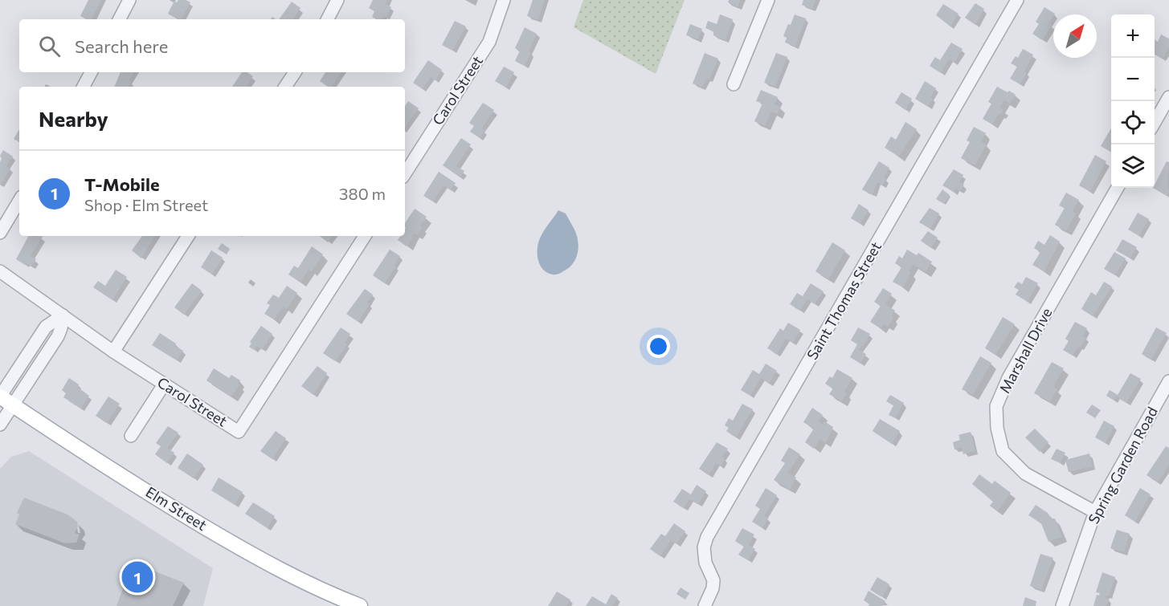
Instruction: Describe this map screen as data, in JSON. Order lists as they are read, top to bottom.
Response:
{
  "streets": {
    "main road": ["Elm Street"],
    "street": [
      "Carol Street",
      "Saint Thomas Street",
      "Marshall Drive",
      "Spring Garden Road"
    ]
  },
  "crossings": [
    ["Marshall Drive", "Spring Garden Road"]
  ],
  "north": "top right",
  "page": {
    "map_buttons": ["+", "−"],
    "search": "Search here",
    "heading": "Nearby",
    "list": [
      {
        "mark": "1",
        "name": "T-Mobile",
        "note": "Shop · Elm Street",
        "value": "380 m"
      }
    ],
    "pins": "1"
  }
}
